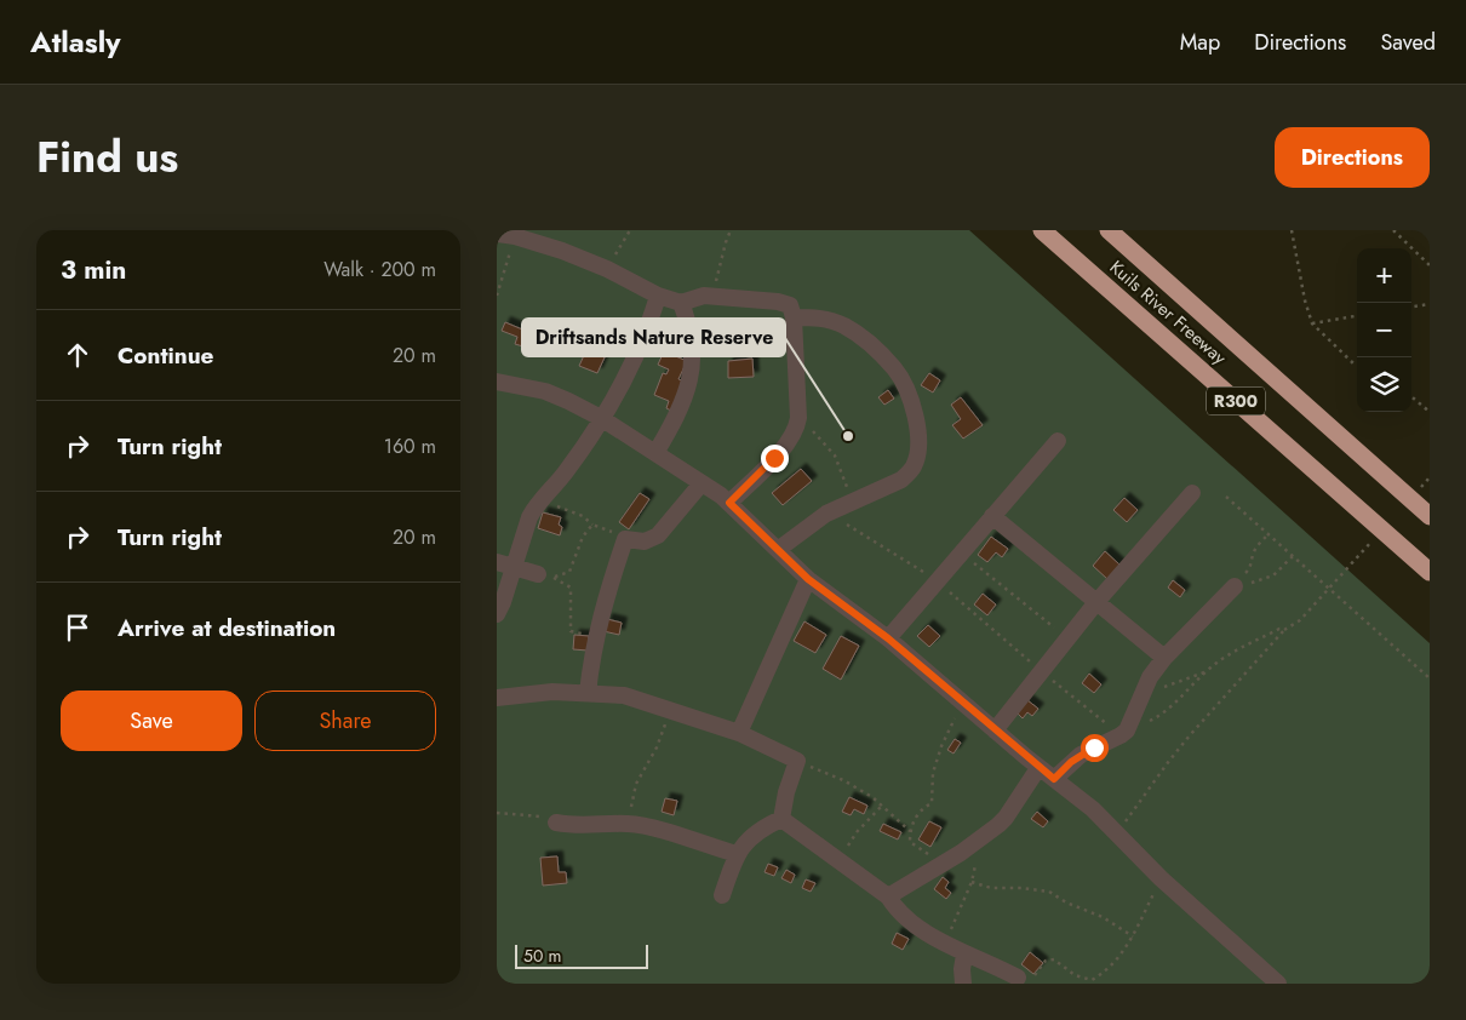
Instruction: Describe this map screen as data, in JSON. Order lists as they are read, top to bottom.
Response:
{
  "streets": {
    "highway": ["Kuils River Freeway", "R300"]
  },
  "places": ["Driftsands Nature Reserve"],
  "scale_bar": "50 m",
  "page": {
    "header": "Atlasly",
    "nav": ["Map", "Directions", "Saved"],
    "title": "Find us",
    "buttons": [
      "Directions",
      ["Save", "Share"]
    ],
    "heading": ["3 min", "Walk · 200 m"],
    "map_buttons": ["+", "−"],
    "list": [
      ["Continue", "20 m"],
      ["Turn right", "160 m"],
      ["Turn right", "20 m"],
      "Arrive at destination"
    ],
    "scale": "50 m"
  }
}
